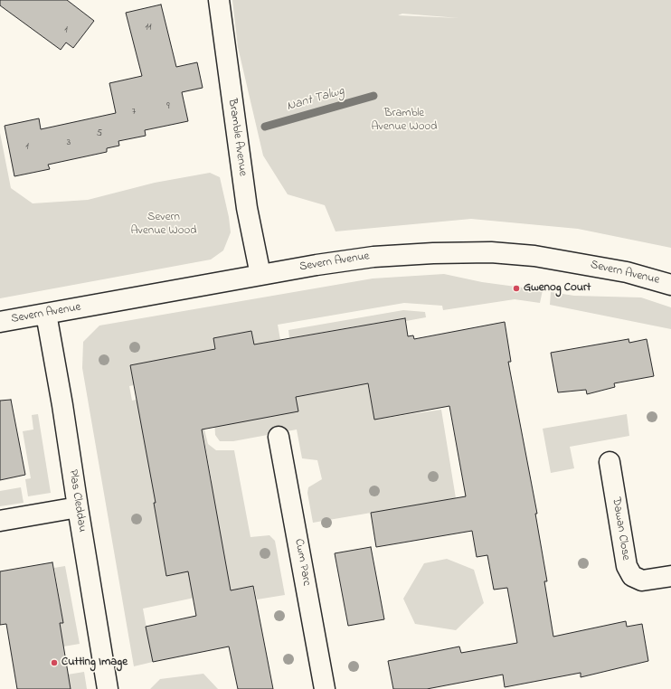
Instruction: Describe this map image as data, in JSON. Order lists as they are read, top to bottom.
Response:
{
  "streets": {
    "street": [
      "Bramble Avenue",
      "Severn Avenue",
      "Plas Cleddau",
      "Dawan Close",
      "Cwm Parc"
    ]
  },
  "crossings": [
    ["Bramble Avenue", "Severn Avenue"],
    ["Severn Avenue", "Plas Cleddau"]
  ],
  "water": ["Nant Talwg"],
  "parks": ["Bramble Avenue Wood", "Severn Avenue Wood"],
  "places": ["Gwenog Court", "Cutting Image"],
  "house_numbers": [
    "11",
    "1",
    "9",
    "7",
    "5",
    "3",
    "1"
  ]
}
